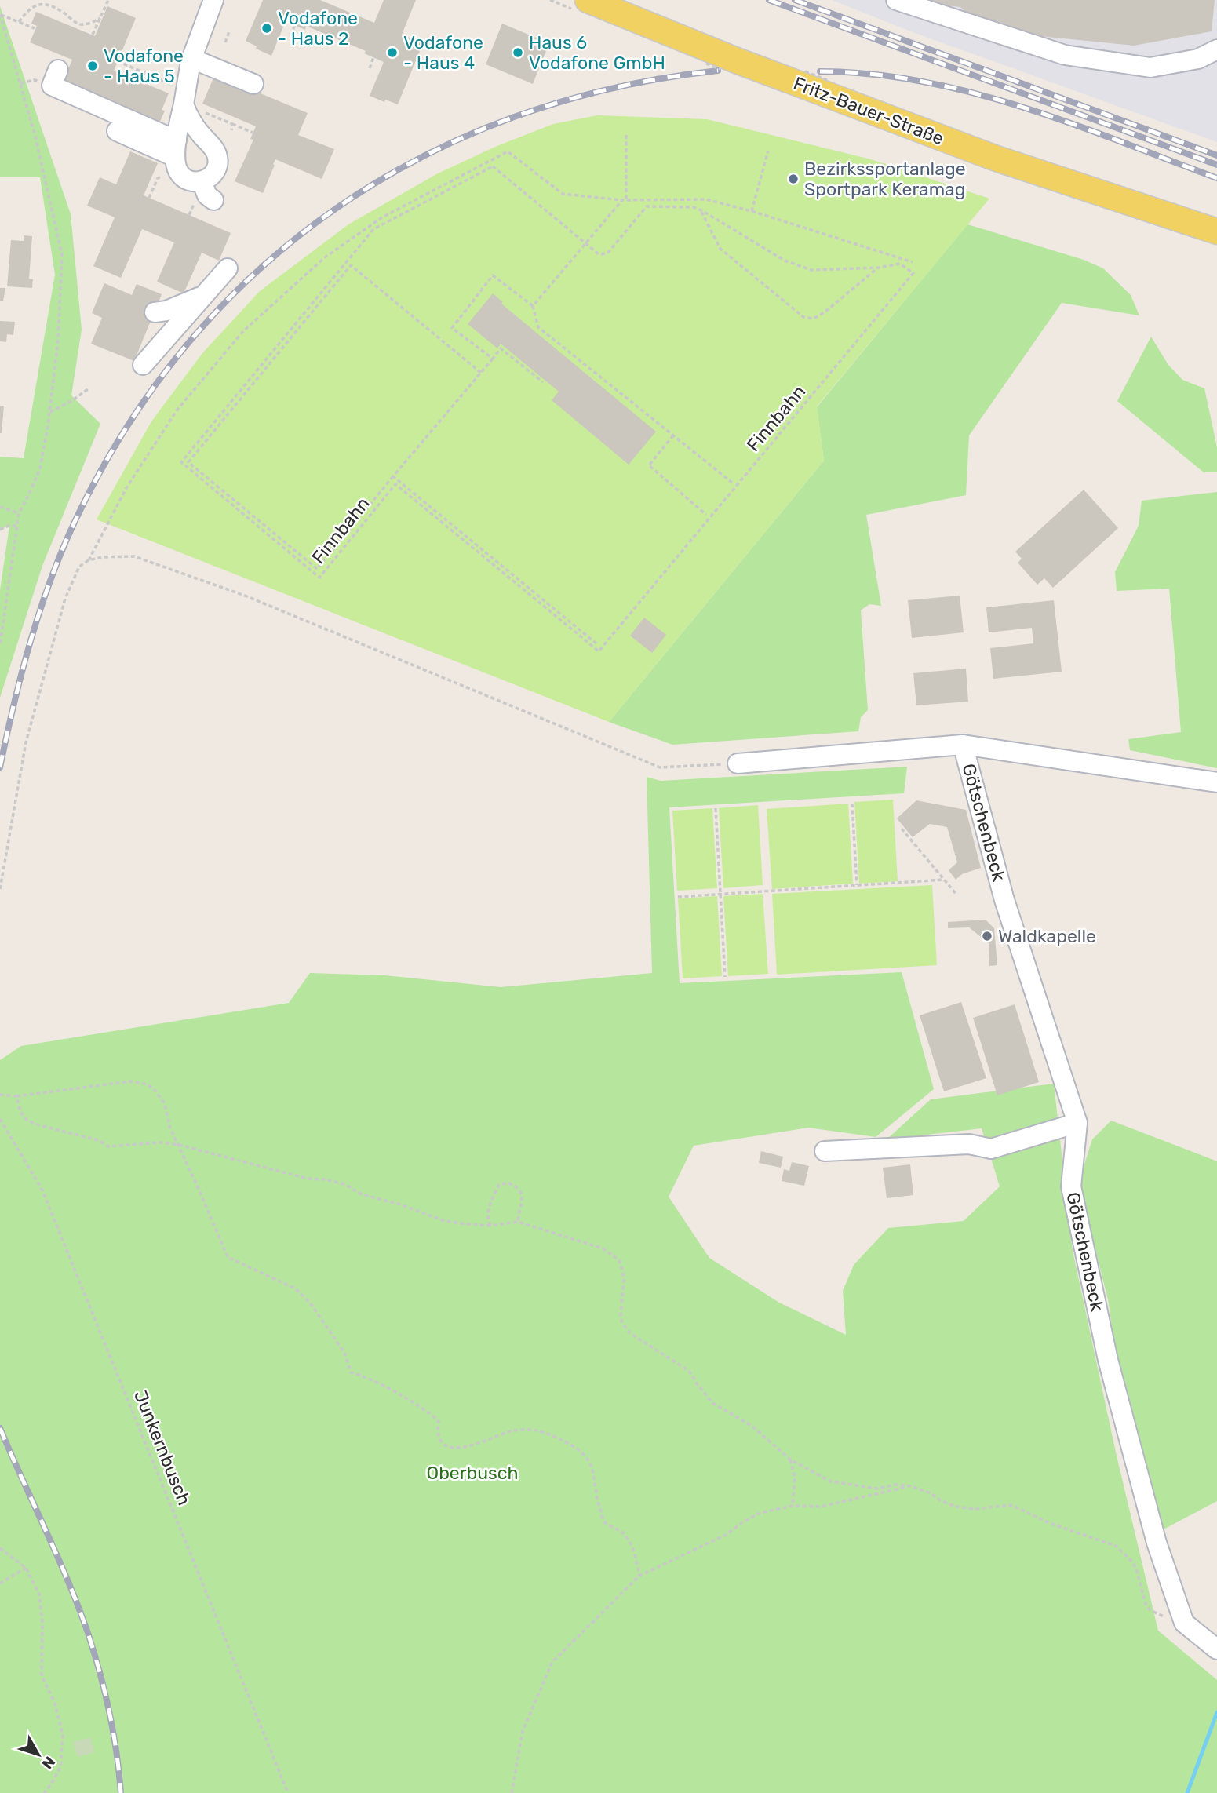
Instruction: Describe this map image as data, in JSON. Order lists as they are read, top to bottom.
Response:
{
  "streets": {
    "main road": ["Fritz-Bauer-Straße"],
    "street": ["Götschenbeck"],
    "path": ["Finnbahn", "Junkernbusch"]
  },
  "parks": ["Oberbusch"],
  "places": [
    "Vodafone - Haus 2",
    "Vodafone - Haus 4",
    "Haus 6 Vodafone GmbH",
    "Vodafone - Haus 5",
    "Bezirkssportanlage Sportpark Keramag",
    "Waldkapelle"
  ],
  "north": "bottom right"
}
